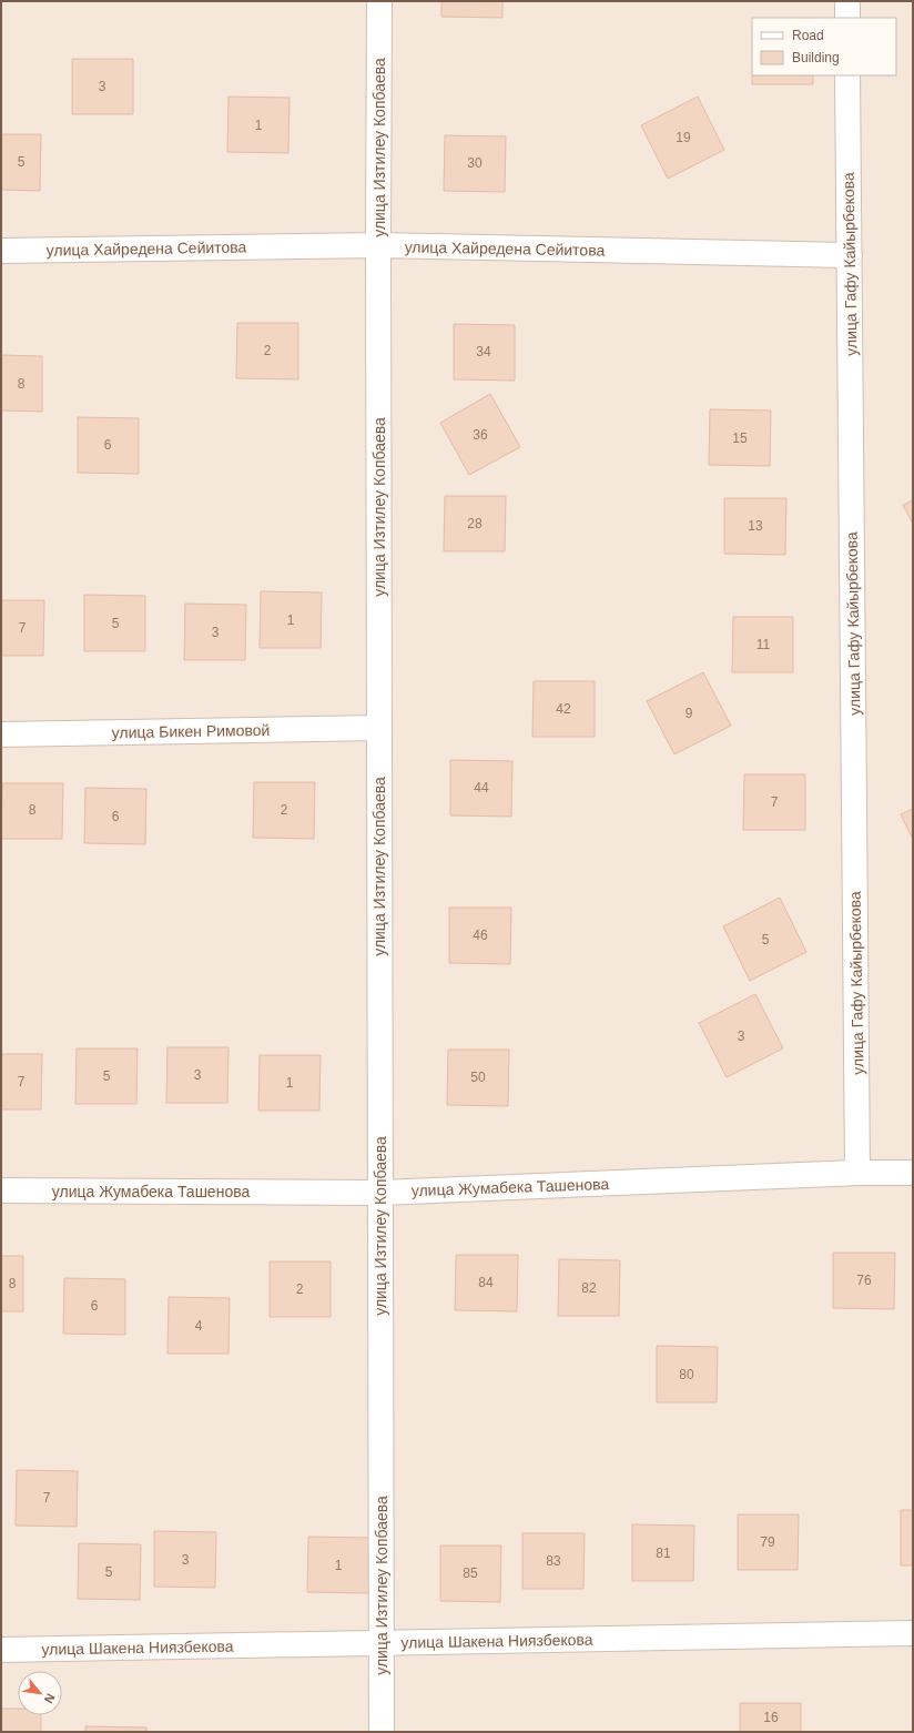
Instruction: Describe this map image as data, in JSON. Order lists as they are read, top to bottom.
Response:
{
  "streets": {
    "street": [
      "улица Изтилеу Копбаева",
      "улица Хайредена Сейитова",
      "улица Гафу Кайырбекова",
      "улица Бикен Римовой",
      "улица Жумабека Ташенова",
      "улица Шакена Ниязбекова"
    ]
  },
  "crossings": [
    ["улица Изтилеу Копбаева", "улица Хайредена Сейитова"],
    ["улица Изтилеу Копбаева", "улица Бикен Римовой"],
    ["улица Изтилеу Копбаева", "улица Жумабека Ташенова"],
    ["улица Изтилеу Копбаева", "улица Шакена Ниязбекова"],
    ["улица Хайредена Сейитова", "улица Гафу Кайырбекова"],
    ["улица Гафу Кайырбекова", "улица Жумабека Ташенова"]
  ],
  "house_numbers": [
    "3",
    "1",
    "19",
    "5",
    "30",
    "2",
    "34",
    "8",
    "36",
    "15",
    "6",
    "28",
    "13",
    "1",
    "5",
    "7",
    "3",
    "11",
    "42",
    "9",
    "44",
    "7",
    "8",
    "2",
    "6",
    "46",
    "5",
    "3",
    "3",
    "5",
    "50",
    "7",
    "1",
    "76",
    "84",
    "8",
    "82",
    "2",
    "6",
    "4",
    "80",
    "7",
    "79",
    "81",
    "3",
    "83",
    "1",
    "5",
    "85",
    "16"
  ],
  "legend": ["Road", "Building"],
  "north": "bottom right"
}
